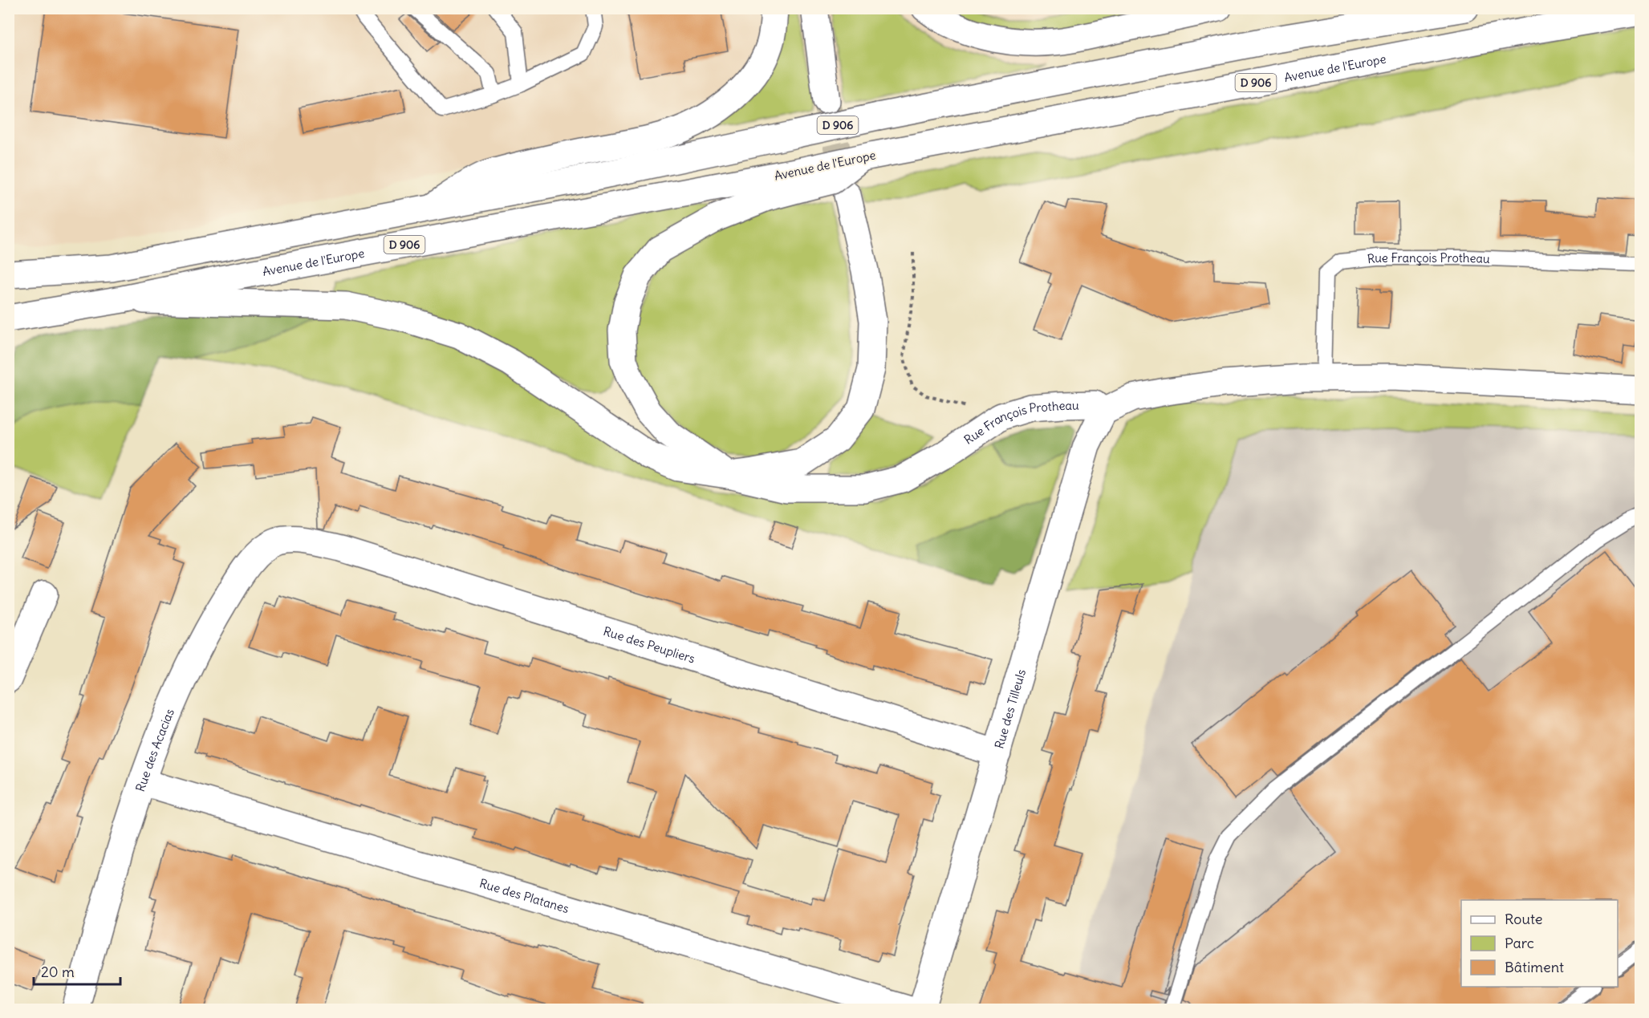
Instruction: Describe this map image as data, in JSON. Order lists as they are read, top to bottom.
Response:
{
  "streets": {
    "street": [
      "Avenue de l'Europe",
      "D 906",
      "Rue François Protheau",
      "Rue des Peupliers",
      "Rue des Tilleuls",
      "Rue des Acacias",
      "Rue des Platanes"
    ]
  },
  "crossings": [
    ["Rue François Protheau", "Rue des Tilleuls"],
    ["Rue des Peupliers", "Rue des Tilleuls"],
    ["Rue des Peupliers", "Rue des Acacias"],
    ["Rue des Acacias", "Rue des Platanes"]
  ],
  "legend": ["Route", "Parc", "Bâtiment"],
  "scale_bar": "20 m"
}
